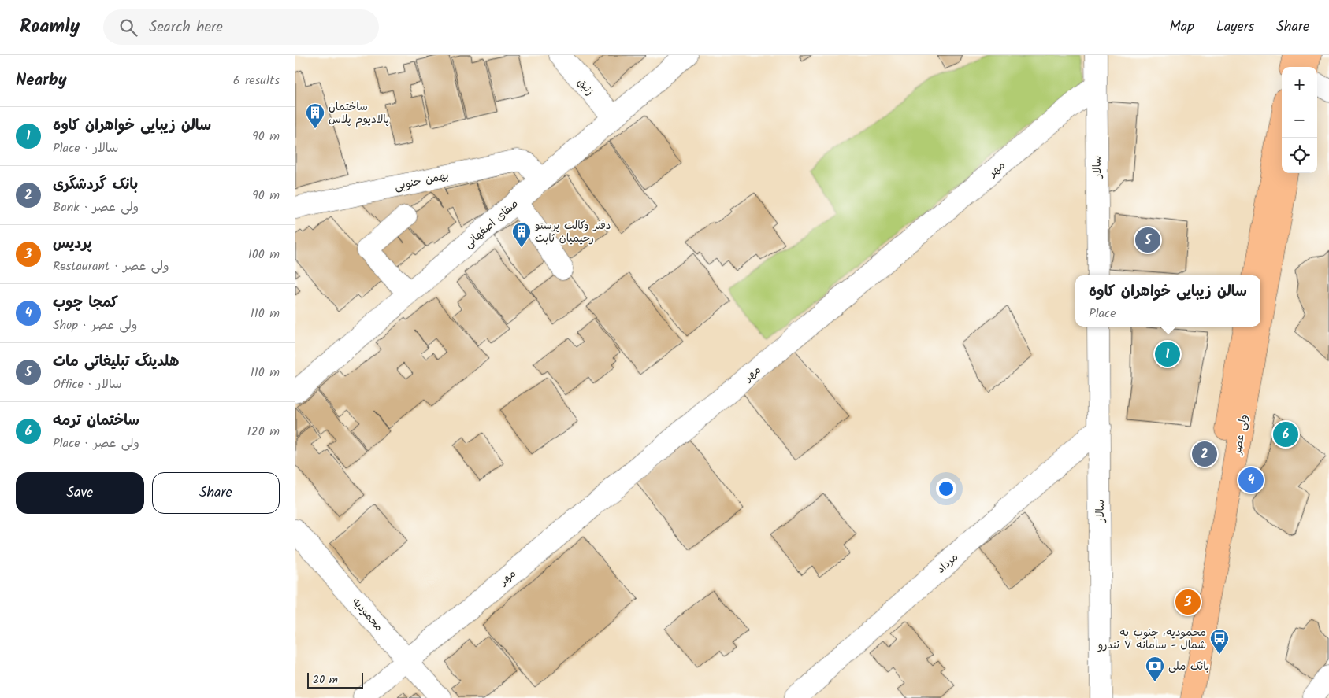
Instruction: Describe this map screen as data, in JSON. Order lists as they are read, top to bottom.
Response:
{
  "streets": {
    "main road": ["ولی عصر"],
    "street": [
      "زنبق",
      "سالار",
      "مهر",
      "بهمن جنوبی",
      "صفای اصفهانی",
      "مرداد",
      "محمودیه"
    ]
  },
  "crossings": [
    ["زنبق", "صفای اصفهانی"],
    ["سالار", "مهر"],
    ["سالار", "مرداد"],
    ["مهر", "محمودیه"],
    ["بهمن جنوبی", "صفای اصفهانی"]
  ],
  "places": {
    "building": ["ساختمان پالادیوم پلاس", "دفتر وکالت پرستو رحیمیان ثابت"],
    "bus stop": ["محمودیه، جنوب به شمال - سامانه ۷ تندرو"],
    "bank": ["بانک ملی"]
  },
  "scale_bar": "20 m",
  "page": {
    "header": "Roamly",
    "search": "Search here",
    "nav": ["Map", "Layers", "Share"],
    "heading": ["Nearby", "6 results"],
    "map_buttons": ["+", "−"],
    "list": [
      {
        "mark": "1",
        "name": "سالن زیبایی خواهران کاوه",
        "note": "Place · سالار",
        "value": "90 m"
      },
      {
        "mark": "2",
        "name": "بانک گردشگری",
        "note": "Bank · ولی عصر",
        "value": "90 m"
      },
      {
        "mark": "3",
        "name": "پردیس",
        "note": "Restaurant · ولی عصر",
        "value": "100 m"
      },
      {
        "mark": "4",
        "name": "کمجا چوب",
        "note": "Shop · ولی عصر",
        "value": "110 m"
      },
      {
        "mark": "5",
        "name": "هلدینگ تبلیغاتی مات",
        "note": "Office · سالار",
        "value": "110 m"
      },
      {
        "mark": "6",
        "name": "ساختمان ترمه",
        "note": "Place · ولی عصر",
        "value": "120 m"
      }
    ],
    "pins": [
      "5",
      "1",
      "6",
      "2",
      "4",
      "3"
    ],
    "popup": ["سالن زیبایی خواهران کاوه", "Place"],
    "buttons": ["Save", "Share"],
    "scale": "20 m"
  }
}
